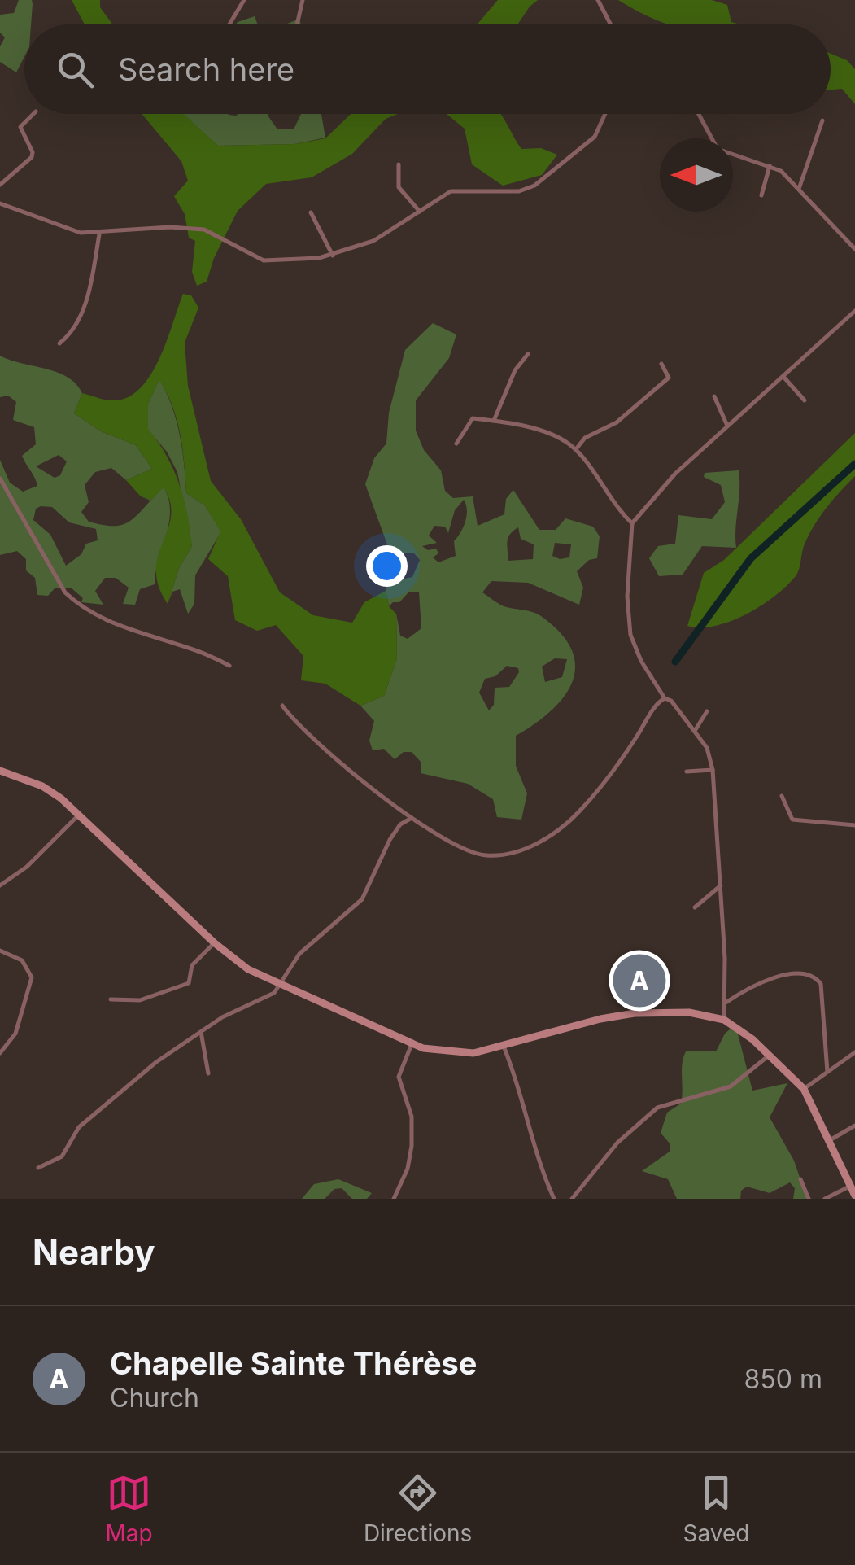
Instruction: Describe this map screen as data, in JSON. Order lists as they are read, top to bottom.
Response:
{
  "north": "left",
  "page": {
    "search": "Search here",
    "pins": "A",
    "heading": "Nearby",
    "list": [
      {
        "mark": "A",
        "name": "Chapelle Sainte Thérèse",
        "note": "Church",
        "value": "850 m"
      }
    ],
    "nav": ["Map", "Directions", "Saved"]
  }
}
